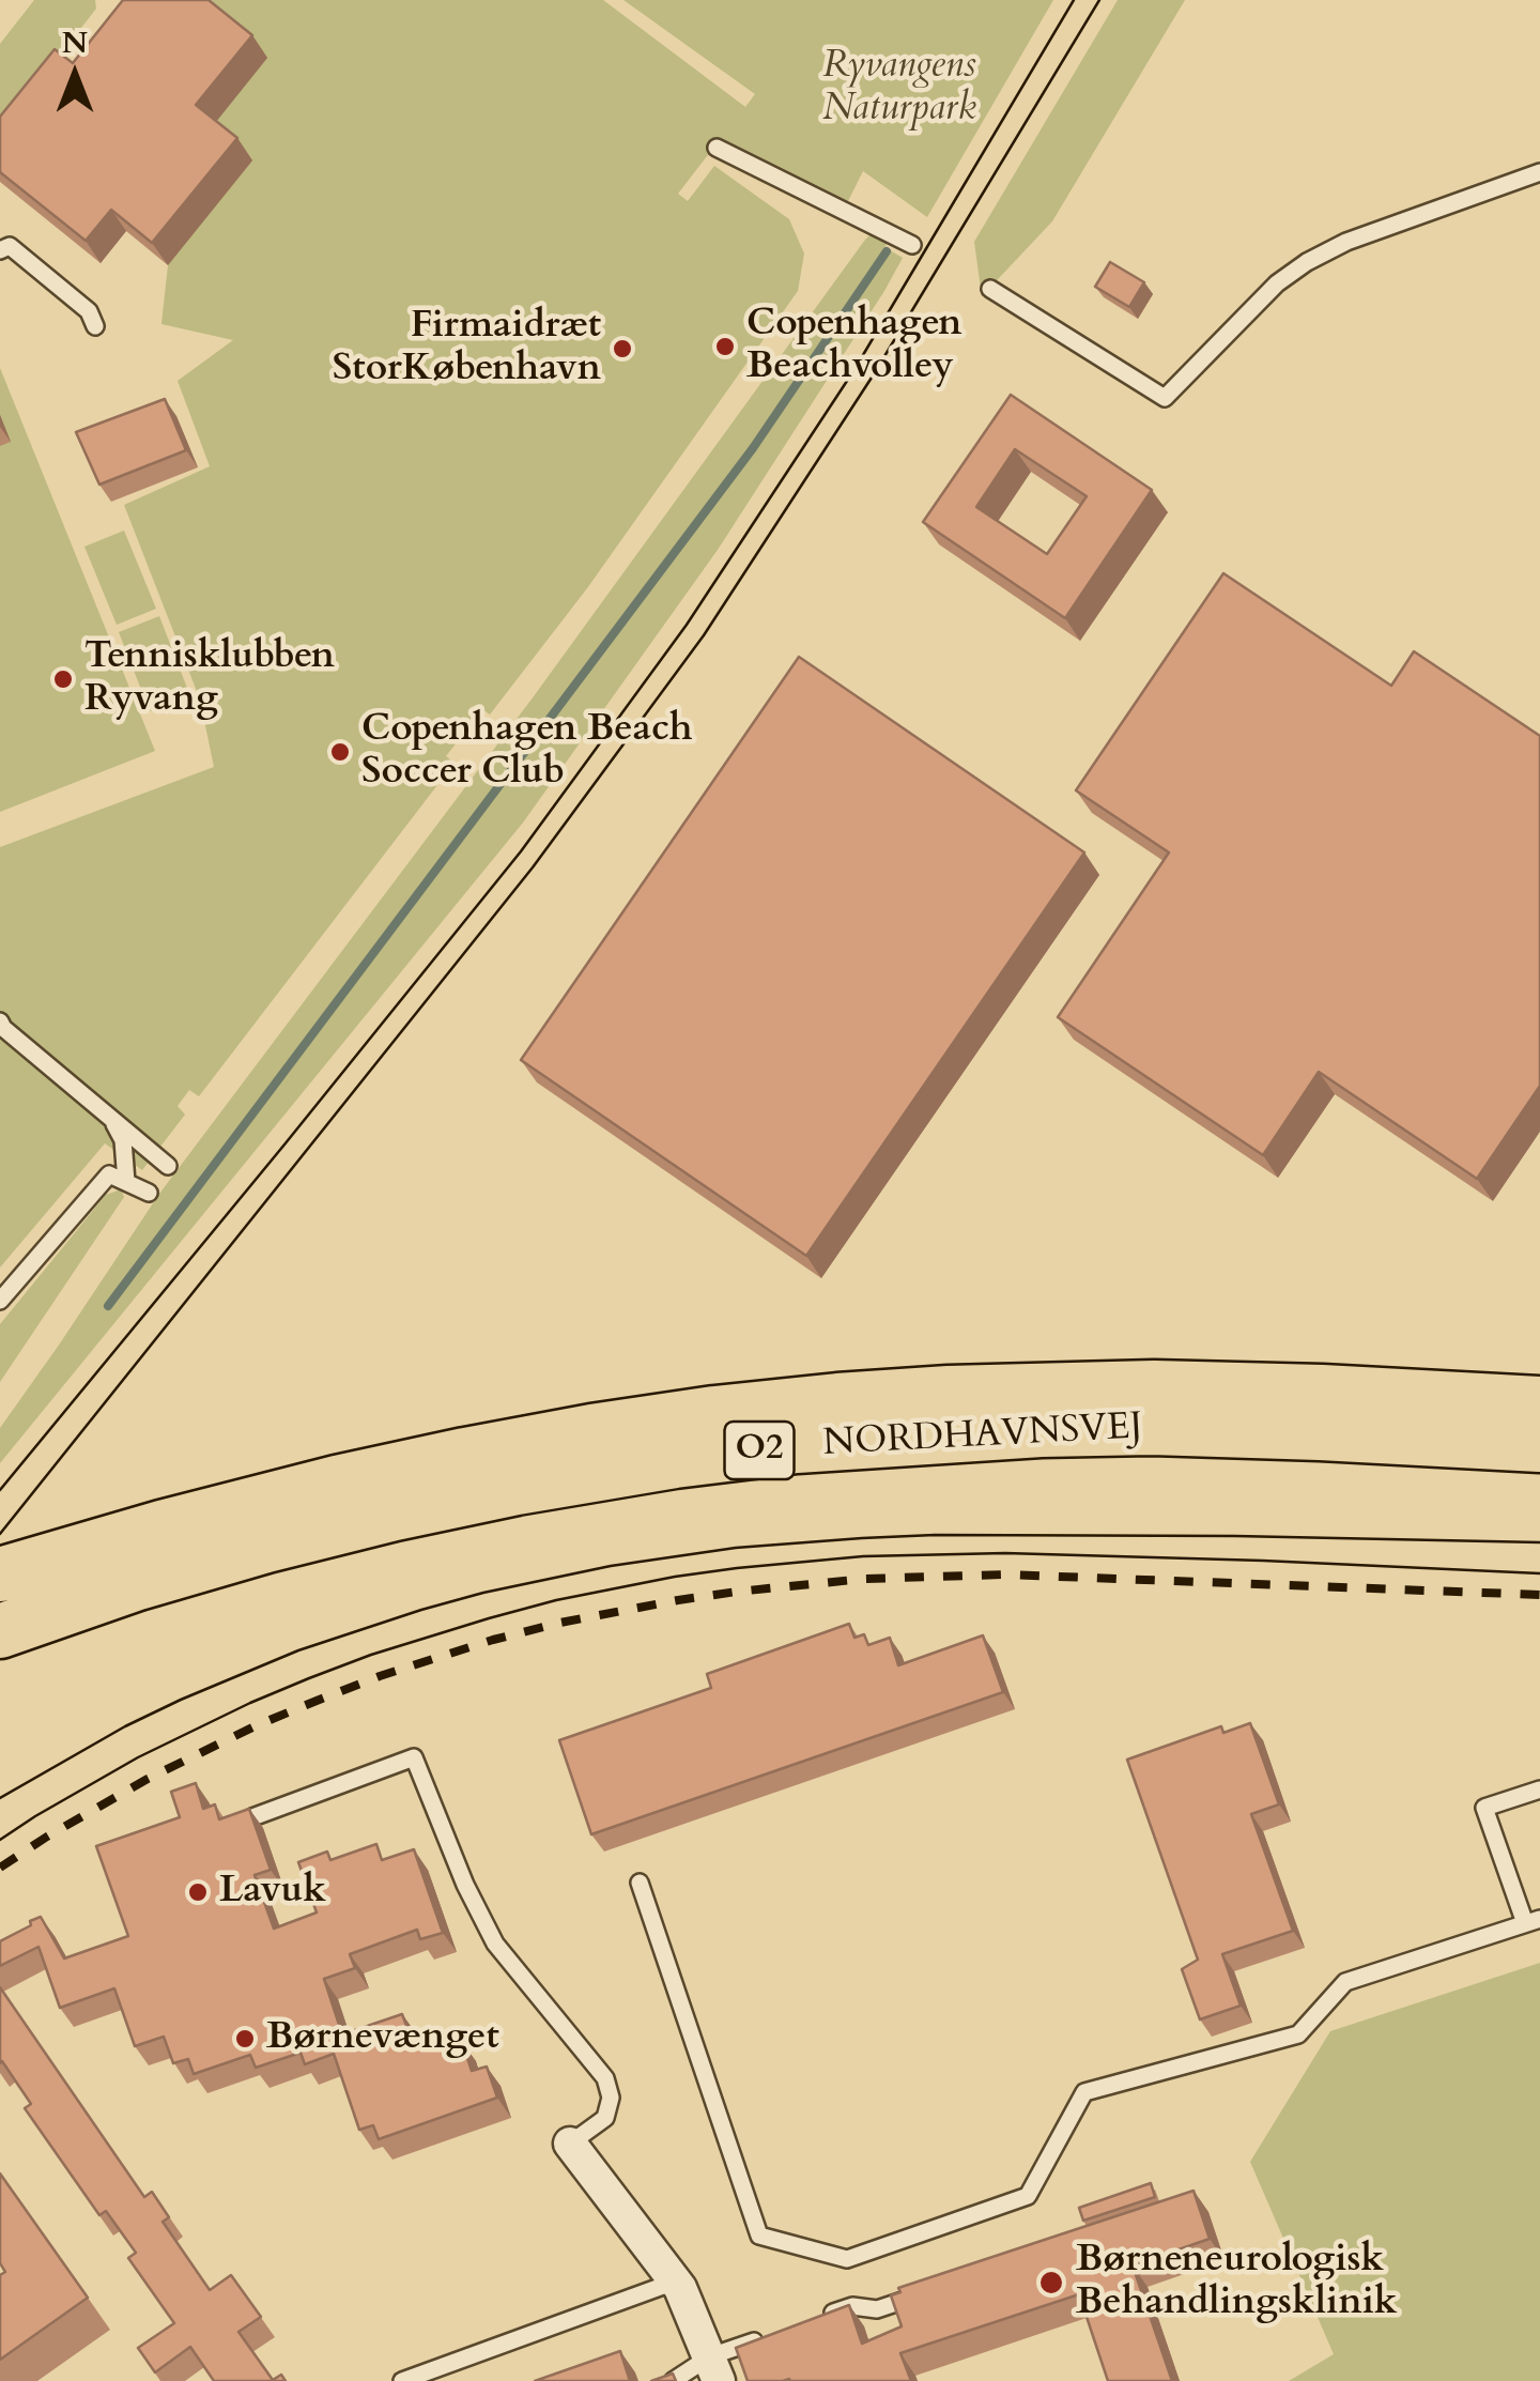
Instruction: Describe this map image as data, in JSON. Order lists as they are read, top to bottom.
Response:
{
  "streets": {
    "highway": ["NORDHAVNSVEJ", "O2"]
  },
  "parks": ["Ryvangens Naturpark"],
  "places": [
    "Copenhagen Beachvolley",
    "Firmaidræt StorKøbenhavn",
    "Tennisklubben Ryvang",
    "Copenhagen Beach Soccer Club",
    "Lavuk",
    "Børnevænget",
    "Børneneurologisk Behandlingsklinik"
  ],
  "north": "top"
}
